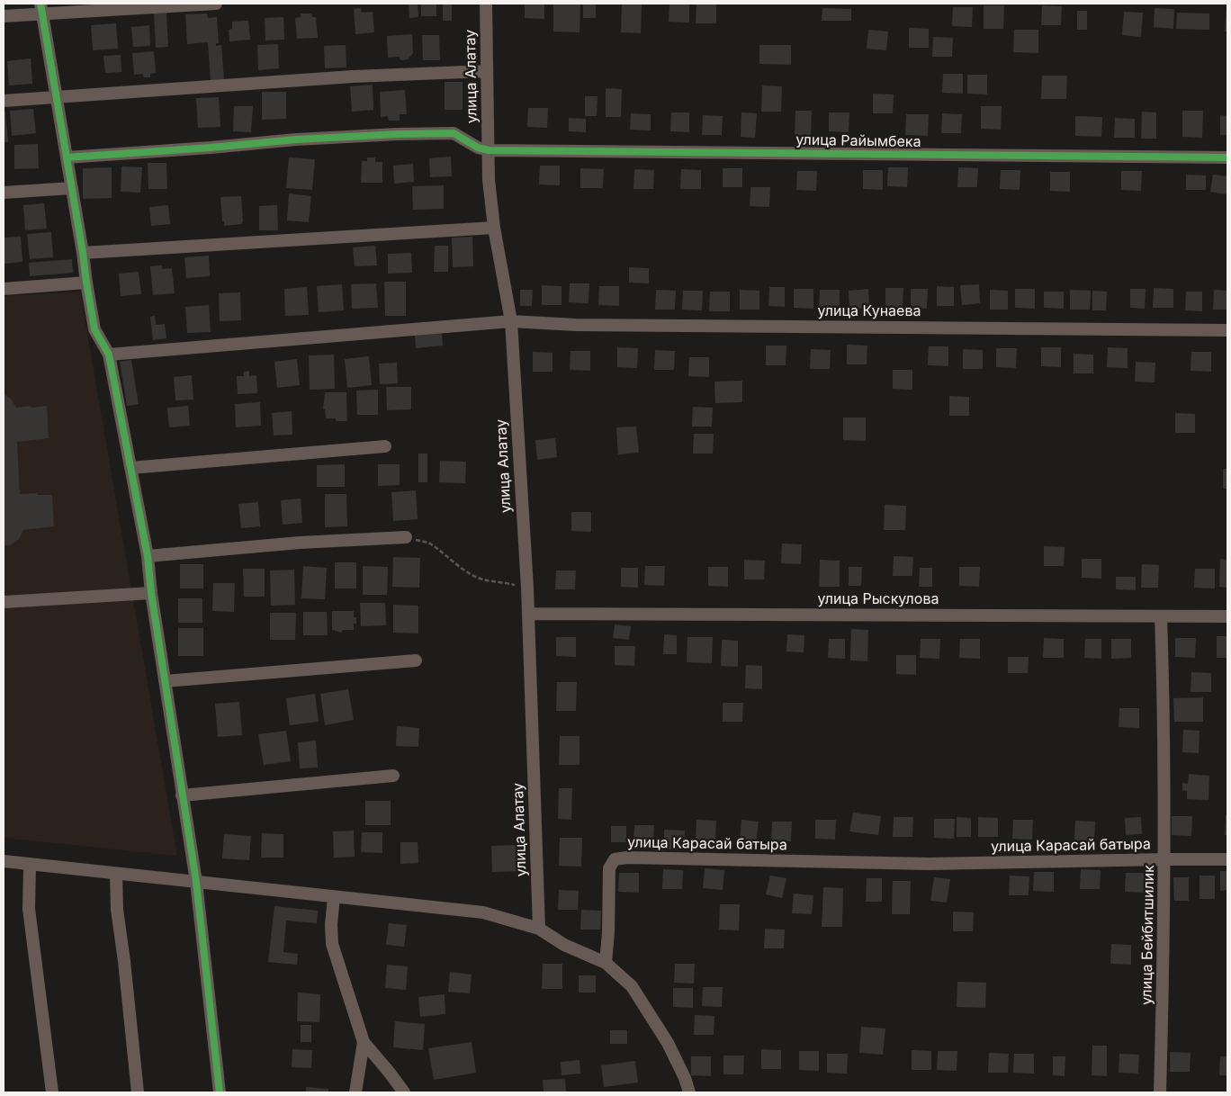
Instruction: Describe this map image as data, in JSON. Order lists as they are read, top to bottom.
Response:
{
  "streets": {
    "street": [
      "улица Алатау",
      "улица Райымбека",
      "улица Кунаева",
      "улица Рыскулова",
      "улица Карасай батыра",
      "улица Бейбитшилик"
    ]
  },
  "crossings": [
    ["улица Алатау", "улица Райымбека"],
    ["улица Алатау", "улица Кунаева"],
    ["улица Алатау", "улица Рыскулова"],
    ["улица Рыскулова", "улица Бейбитшилик"],
    ["улица Карасай батыра", "улица Бейбитшилик"]
  ]
}
